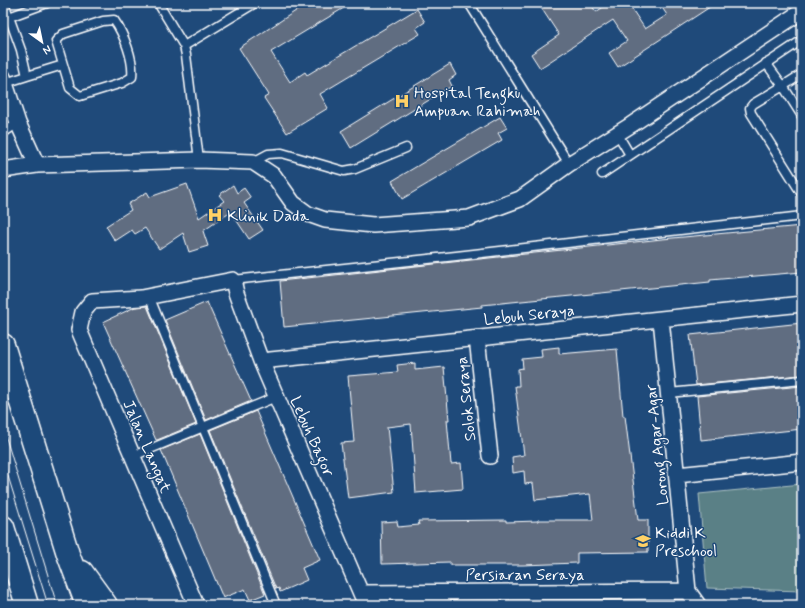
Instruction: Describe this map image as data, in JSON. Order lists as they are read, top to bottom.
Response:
{
  "streets": {
    "street": [
      "Lebuh Seraya",
      "Solok Seraya",
      "Lebuh Bagor",
      "Lorong Agar-Agar",
      "Jalan Langat",
      "Persiaran Seraya"
    ]
  },
  "crossings": [
    ["Lebuh Seraya", "Solok Seraya"],
    ["Lebuh Seraya", "Lebuh Bagor"],
    ["Lebuh Seraya", "Lorong Agar-Agar"],
    ["Lebuh Bagor", "Persiaran Seraya"],
    ["Lorong Agar-Agar", "Persiaran Seraya"]
  ],
  "places": {
    "hospital": ["Hospital Tengku Ampuan Rahimah", "Klinik Dada"],
    "school or university": ["Kiddi K Preschool"]
  },
  "north": "bottom right"
}
